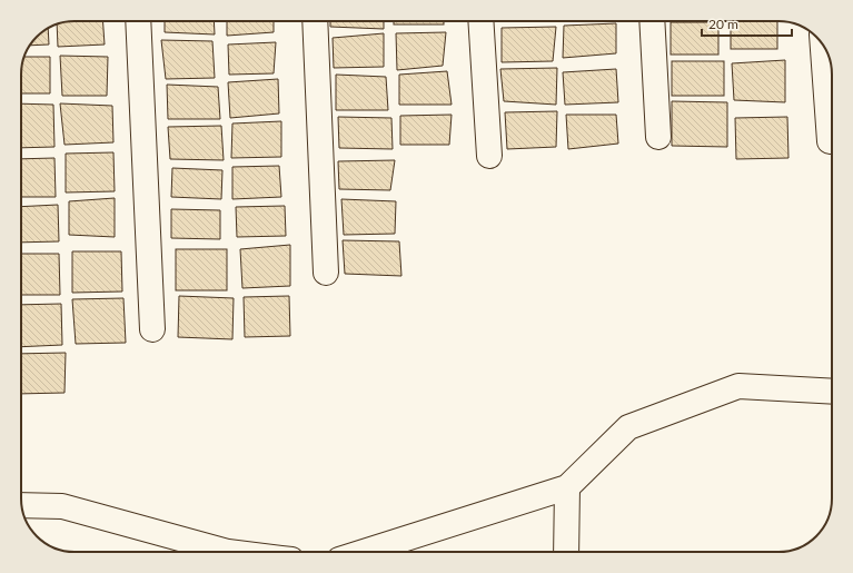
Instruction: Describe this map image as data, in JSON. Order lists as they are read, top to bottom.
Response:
{
  "scale_bar": "20 m"
}
